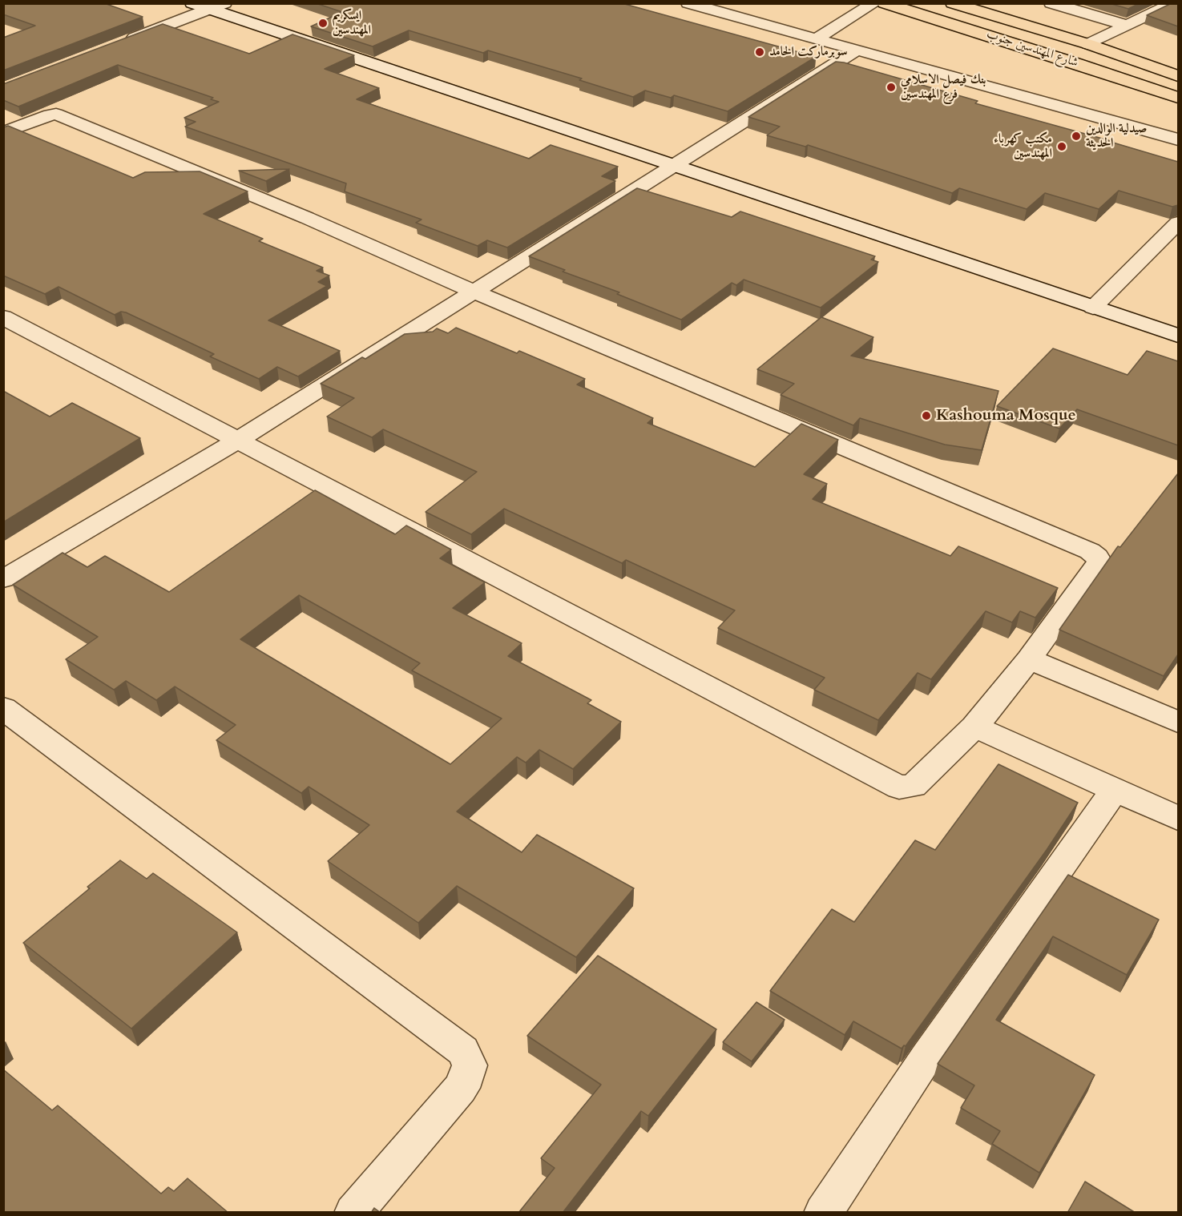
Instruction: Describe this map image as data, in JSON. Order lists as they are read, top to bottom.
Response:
{
  "streets": {
    "highway": ["شارع المهندسين جنوب"]
  },
  "places": [
    "ايسكريم المهندسين",
    "سوبرماركت الحامد",
    "بنك فيصل الاسلامي فرع المهندسين",
    "صيدلية الوالدين الحديثة",
    "مكتب كهرباء المهندسين",
    "Kashouma Mosque"
  ]
}
